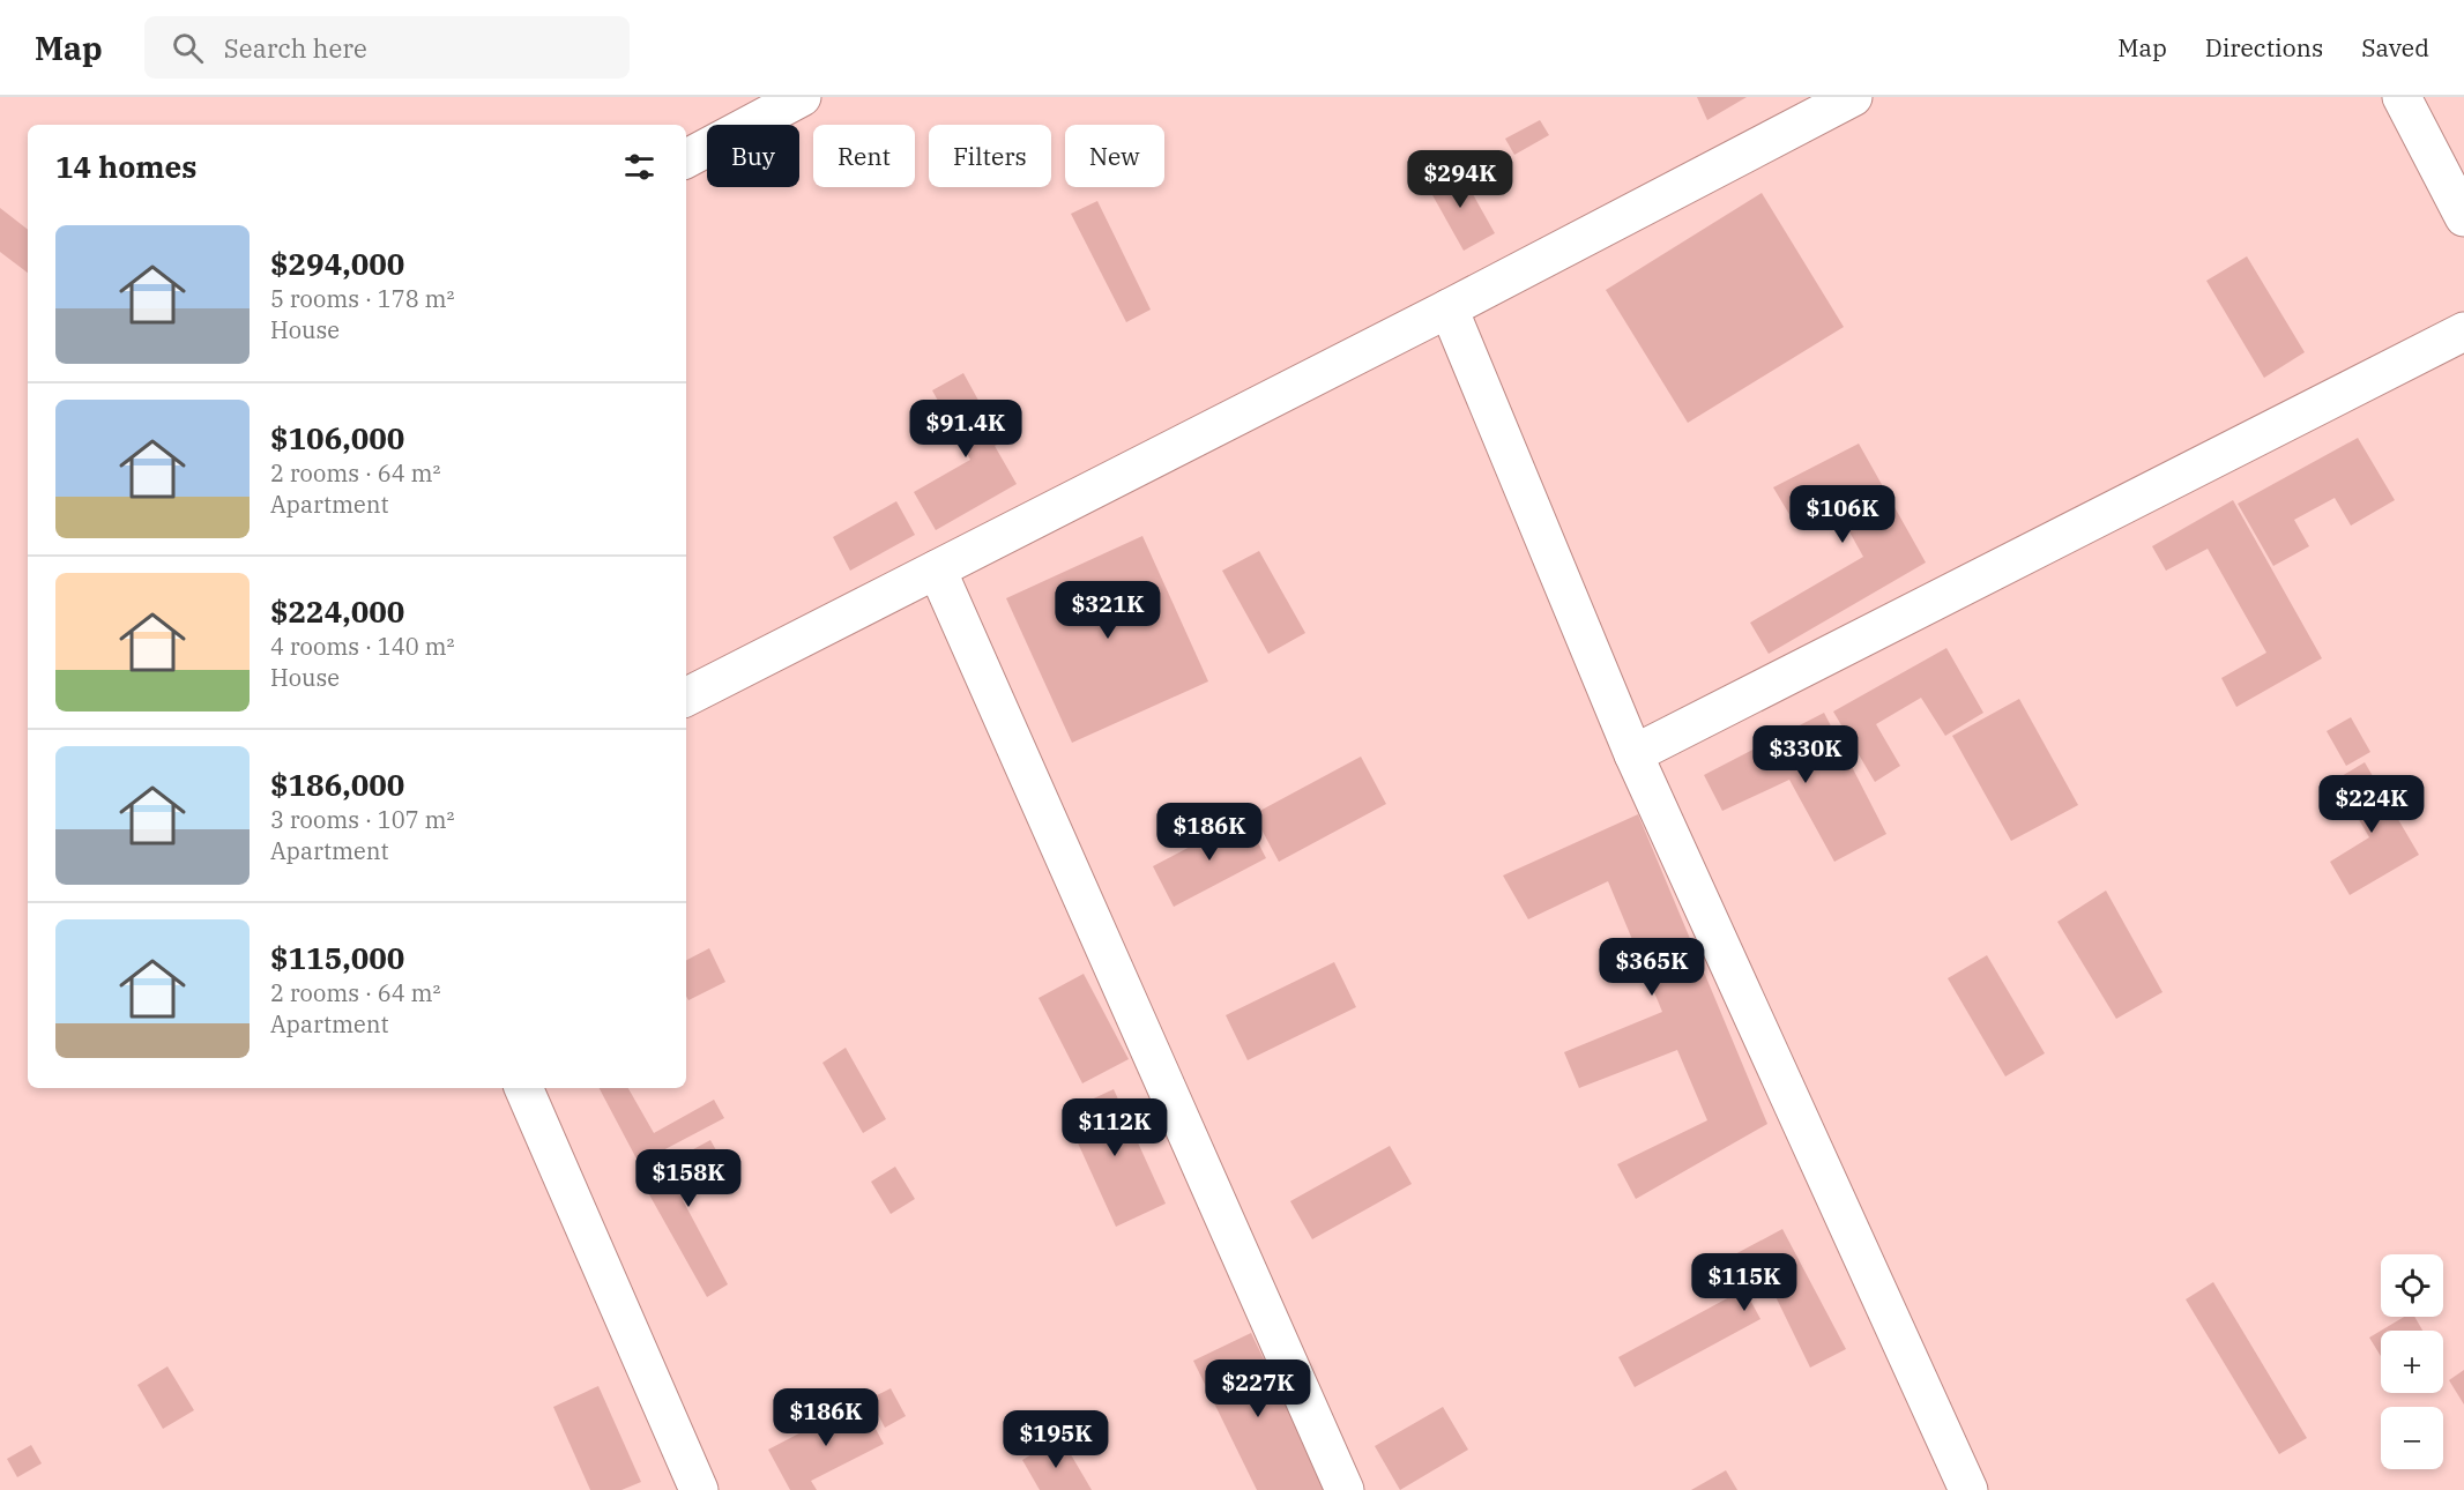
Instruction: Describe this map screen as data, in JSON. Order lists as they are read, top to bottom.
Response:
{
  "page": {
    "header": "Map",
    "search": "Search here",
    "nav": ["Map", "Directions", "Saved"],
    "chip": [
      "Buy",
      "Rent",
      "Filters",
      "New"
    ],
    "heading": "14 homes",
    "price": [
      "$294K",
      "$91.4K",
      "$106K",
      "$321K",
      "$330K",
      "$224K",
      "$186K",
      "$365K",
      "$112K",
      "$158K",
      "$115K",
      "$227K",
      "$186K",
      "$195K"
    ],
    "list": [
      {
        "name": "$294,000",
        "note": "5 rooms · 178 m² · House"
      },
      {
        "name": "$106,000",
        "note": "2 rooms · 64 m² · Apartment"
      },
      {
        "name": "$224,000",
        "note": "4 rooms · 140 m² · House"
      },
      {
        "name": "$186,000",
        "note": "3 rooms · 107 m² · Apartment"
      },
      {
        "name": "$115,000",
        "note": "2 rooms · 64 m² · Apartment"
      }
    ],
    "map_buttons": ["+", "−"]
  }
}
